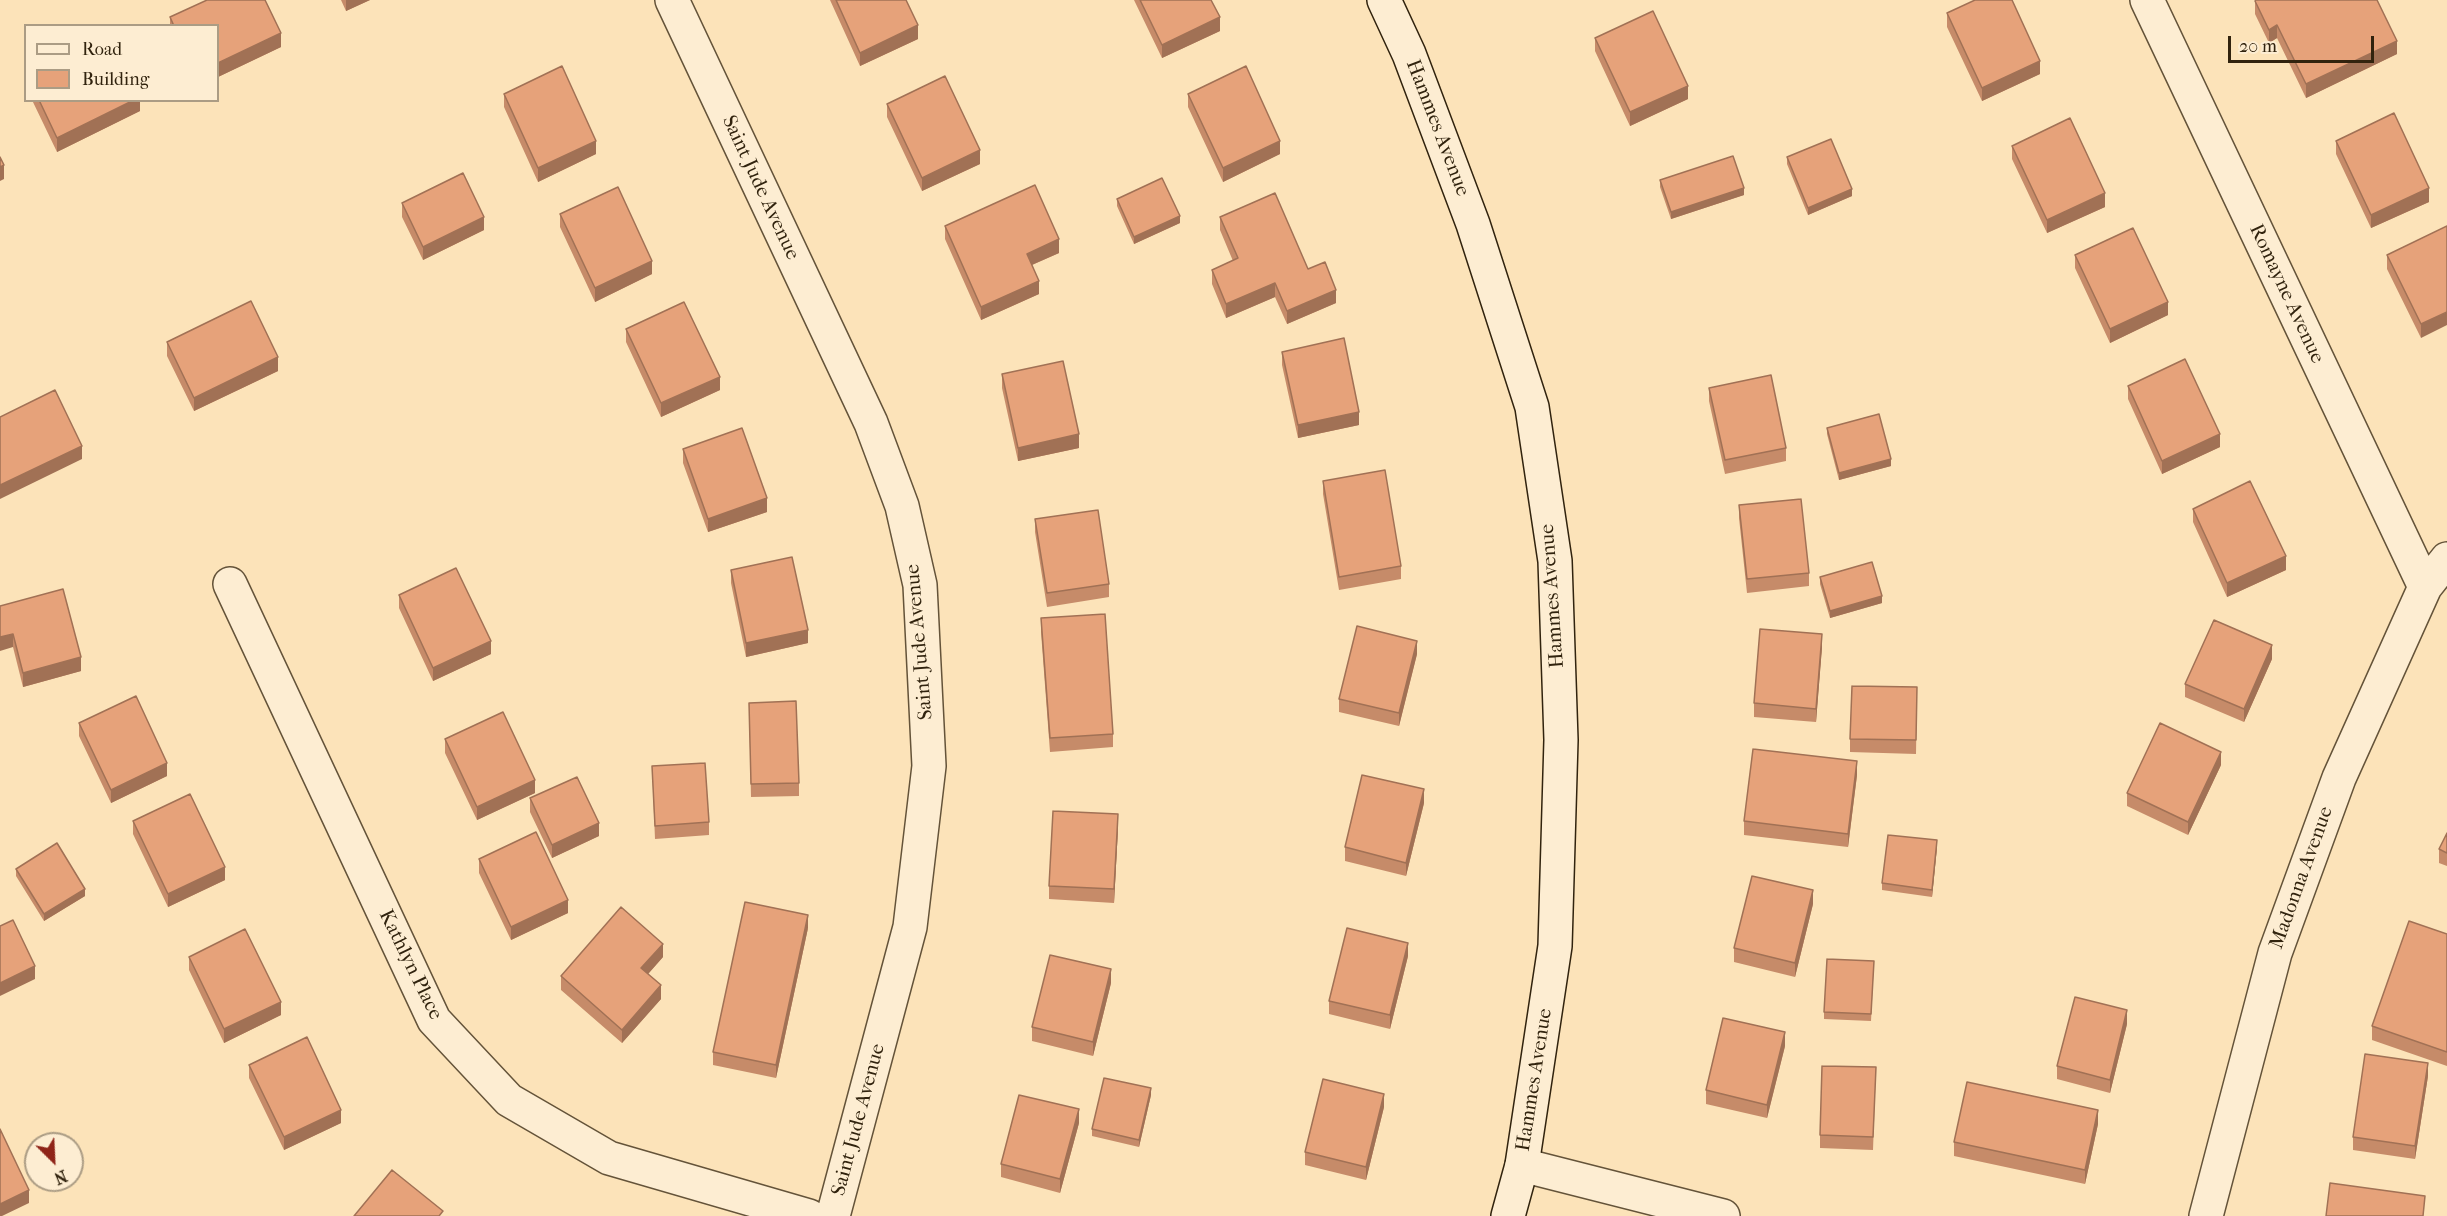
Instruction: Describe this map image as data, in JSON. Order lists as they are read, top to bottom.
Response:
{
  "streets": {
    "street": [
      "Hammes Avenue",
      "Saint Jude Avenue",
      "Romayne Avenue",
      "Madonna Avenue",
      "Kathlyn Place"
    ]
  },
  "crossings": [
    ["Romayne Avenue", "Madonna Avenue"]
  ],
  "legend": ["Road", "Building"],
  "scale_bar": "20 m",
  "north": "bottom right"
}
